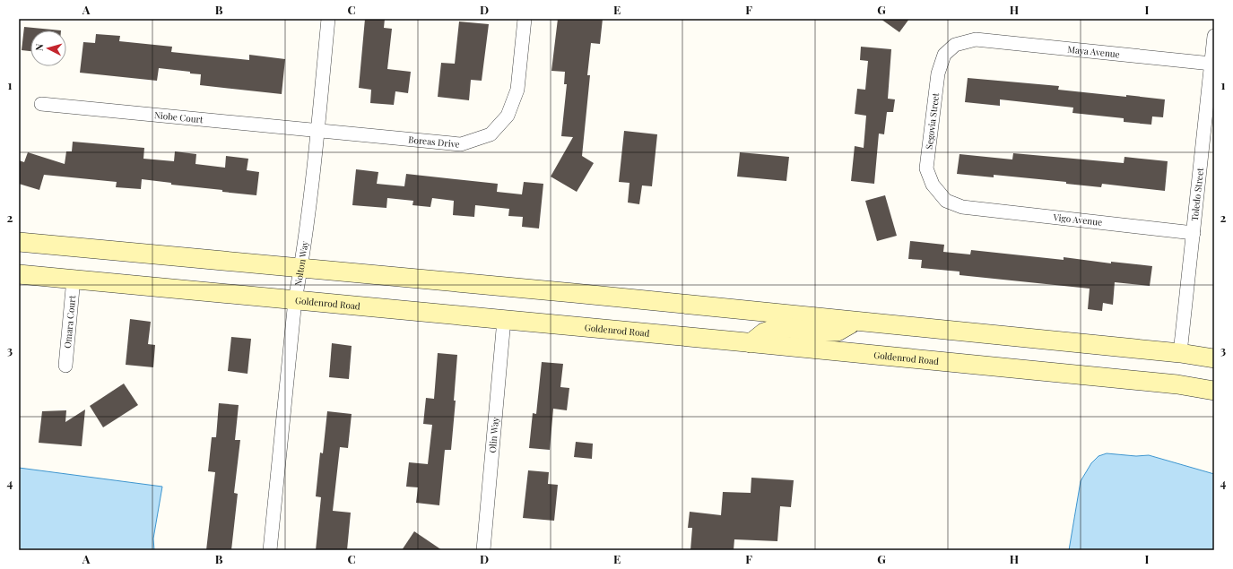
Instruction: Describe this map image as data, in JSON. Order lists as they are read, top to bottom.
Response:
{
  "streets": {
    "main road": ["Goldenrod Road"],
    "street": [
      "Maya Avenue",
      "Niobe Court",
      "Segovia Street",
      "Boreas Drive",
      "Toledo Street",
      "Vigo Avenue",
      "Nolton Way",
      "Omara Court",
      "Olin Way"
    ]
  },
  "crossings": [
    ["Maya Avenue", "Segovia Street"],
    ["Maya Avenue", "Toledo Street"],
    ["Niobe Court", "Boreas Drive"],
    ["Niobe Court", "Nolton Way"],
    ["Segovia Street", "Vigo Avenue"],
    ["Boreas Drive", "Nolton Way"],
    ["Toledo Street", "Vigo Avenue"],
    ["Nolton Way", "Goldenrod Road"],
    ["Goldenrod Road", "Omara Court"],
    ["Goldenrod Road", "Olin Way"]
  ],
  "north": "left",
  "grid": {
    "columns": [
      "A",
      "B",
      "C",
      "D",
      "E",
      "F",
      "G",
      "H",
      "I"
    ],
    "rows": [
      "1",
      "2",
      "3",
      "4"
    ]
  }
}
